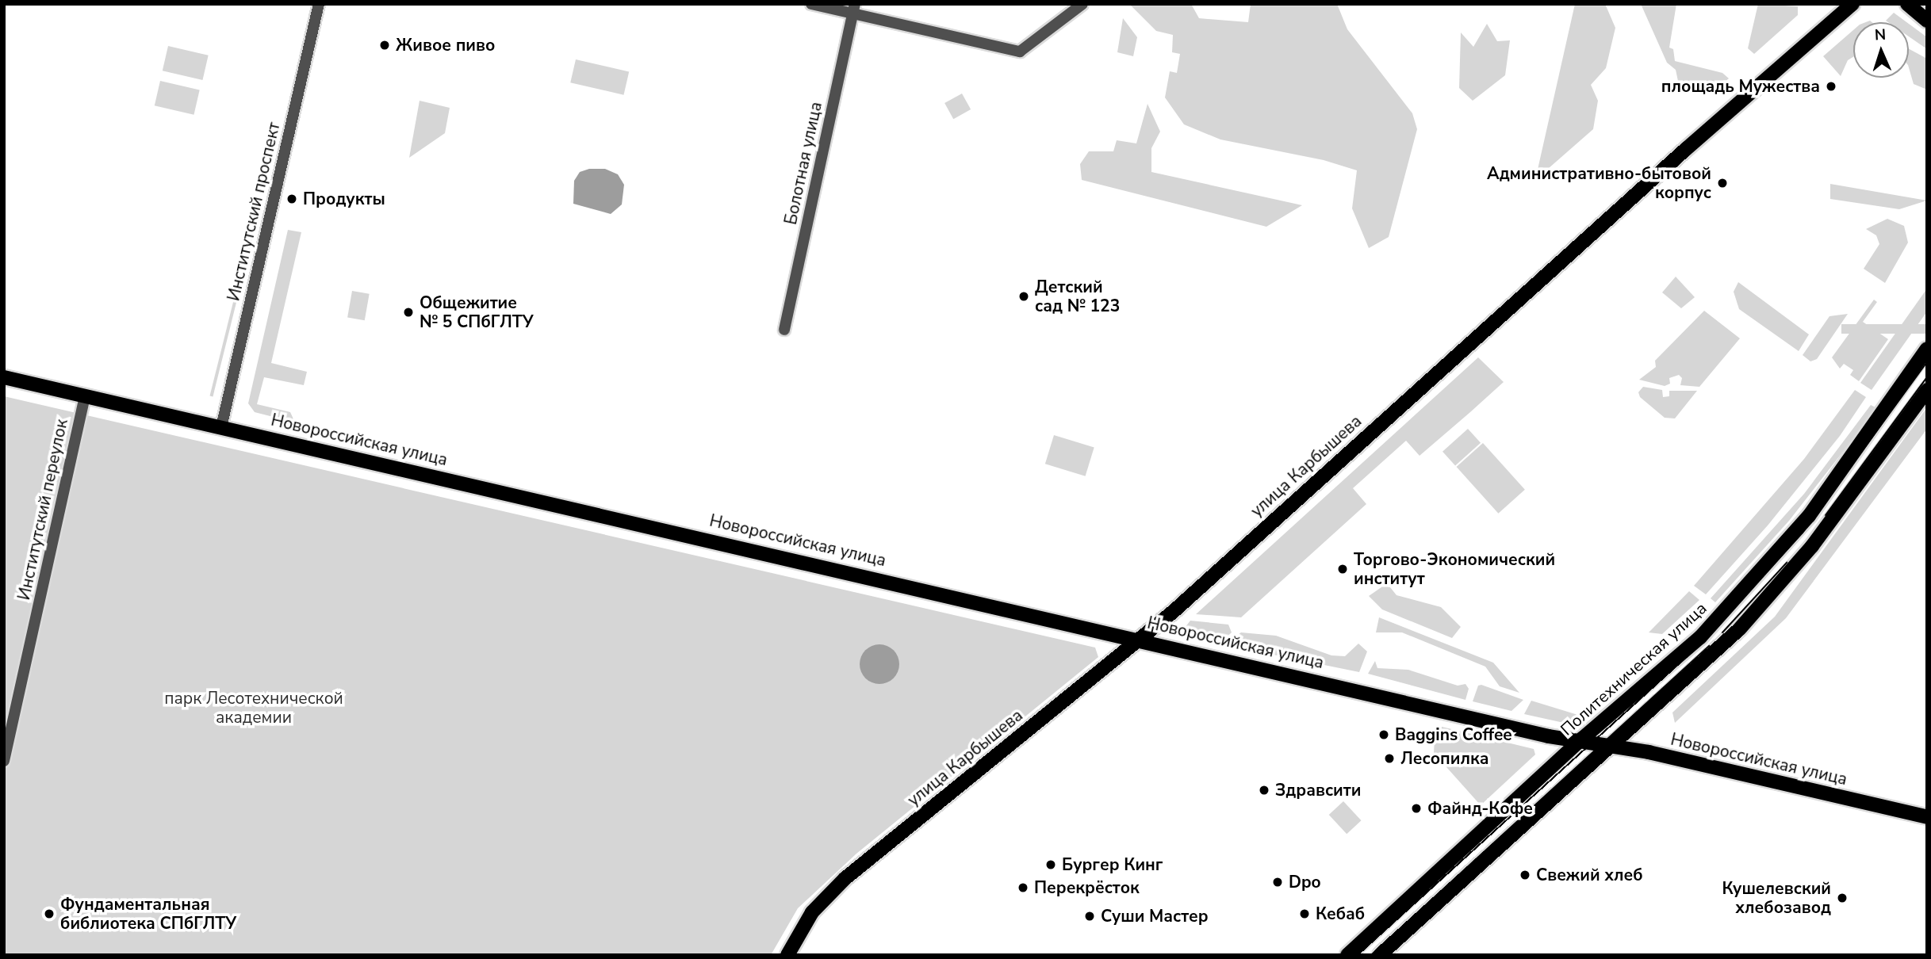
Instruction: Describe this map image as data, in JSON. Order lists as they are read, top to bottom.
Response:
{
  "streets": {
    "main road": ["Новороссийская улица", "улица Карбышева", "Политехническая улица"],
    "street": ["Болотная улица", "Институтский проспект", "Институтский переулок"]
  },
  "crossings": [
    ["Институтский проспект", "Новороссийская улица"],
    ["Новороссийская улица", "улица Карбышева"],
    ["Новороссийская улица", "Институтский переулок"],
    ["Новороссийская улица", "Политехническая улица"]
  ],
  "parks": ["парк Лесотехнической академии"],
  "places": [
    "Живое пиво",
    "площадь Мужества",
    "Административно-бытовой корпус",
    "Продукты",
    "Детский сад № 123",
    "Общежитие № 5 СПбГЛТУ",
    "Торгово-Экономический институт",
    "Baggins Coffee",
    "Лесопилка",
    "Здравсити",
    "Файнд-Кофе",
    "Бургер Кинг",
    "Свежий хлеб",
    "Dpo",
    "Перекрёсток",
    "Кушелевский хлебозавод",
    "Фундаментальная библиотека СПбГЛТУ",
    "Кебаб",
    "Суши Мастер"
  ],
  "north": "top"
}
